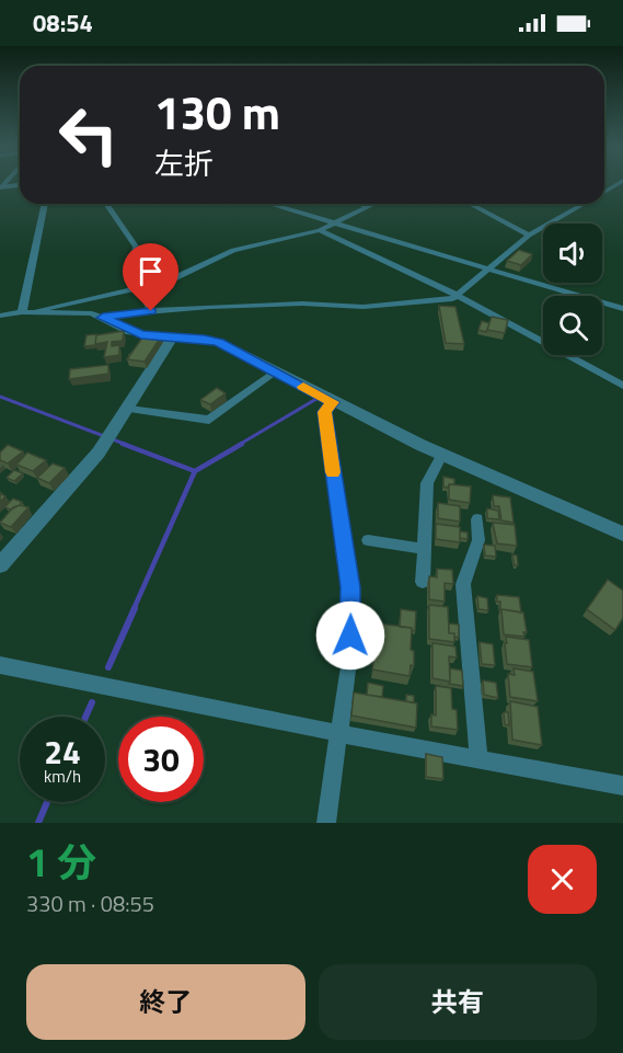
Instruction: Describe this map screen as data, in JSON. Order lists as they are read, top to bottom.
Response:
{
  "page": {
    "status": "08:54",
    "turn": ["130 m", "左折"],
    "speed": "24 km/h",
    "limit": "30",
    "heading": ["1 分", "330 m · 08:55"],
    "buttons": ["終了", "共有"]
  }
}
